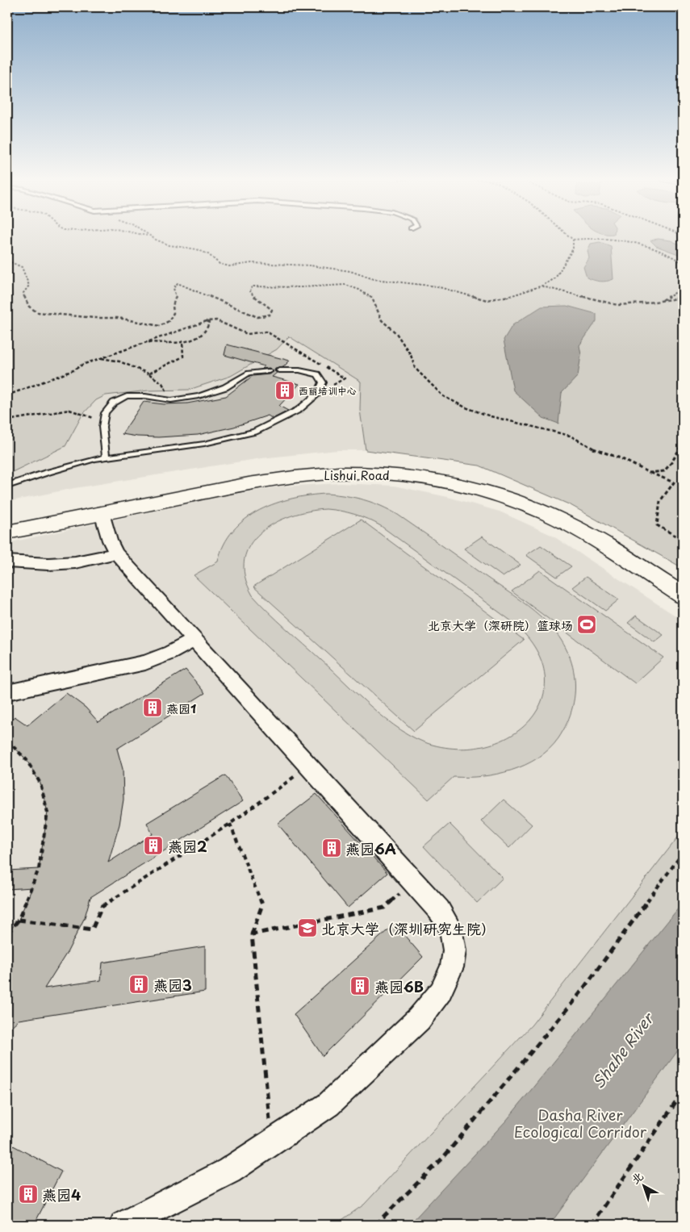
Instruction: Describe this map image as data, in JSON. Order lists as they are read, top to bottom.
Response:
{
  "streets": {
    "main road": ["Lishui Road"]
  },
  "water": ["Shahe River"],
  "parks": ["Dasha River Ecological Corridor"],
  "places": {
    "building": [
      "西丽培训中心",
      "燕园1",
      "燕园2",
      "燕园6A",
      "燕园3",
      "燕园6B",
      "燕园4"
    ],
    "sports": ["北京大学（深研院）篮球场"],
    "school or university": ["北京大学（深圳研究生院）"]
  },
  "north": "top left"
}
